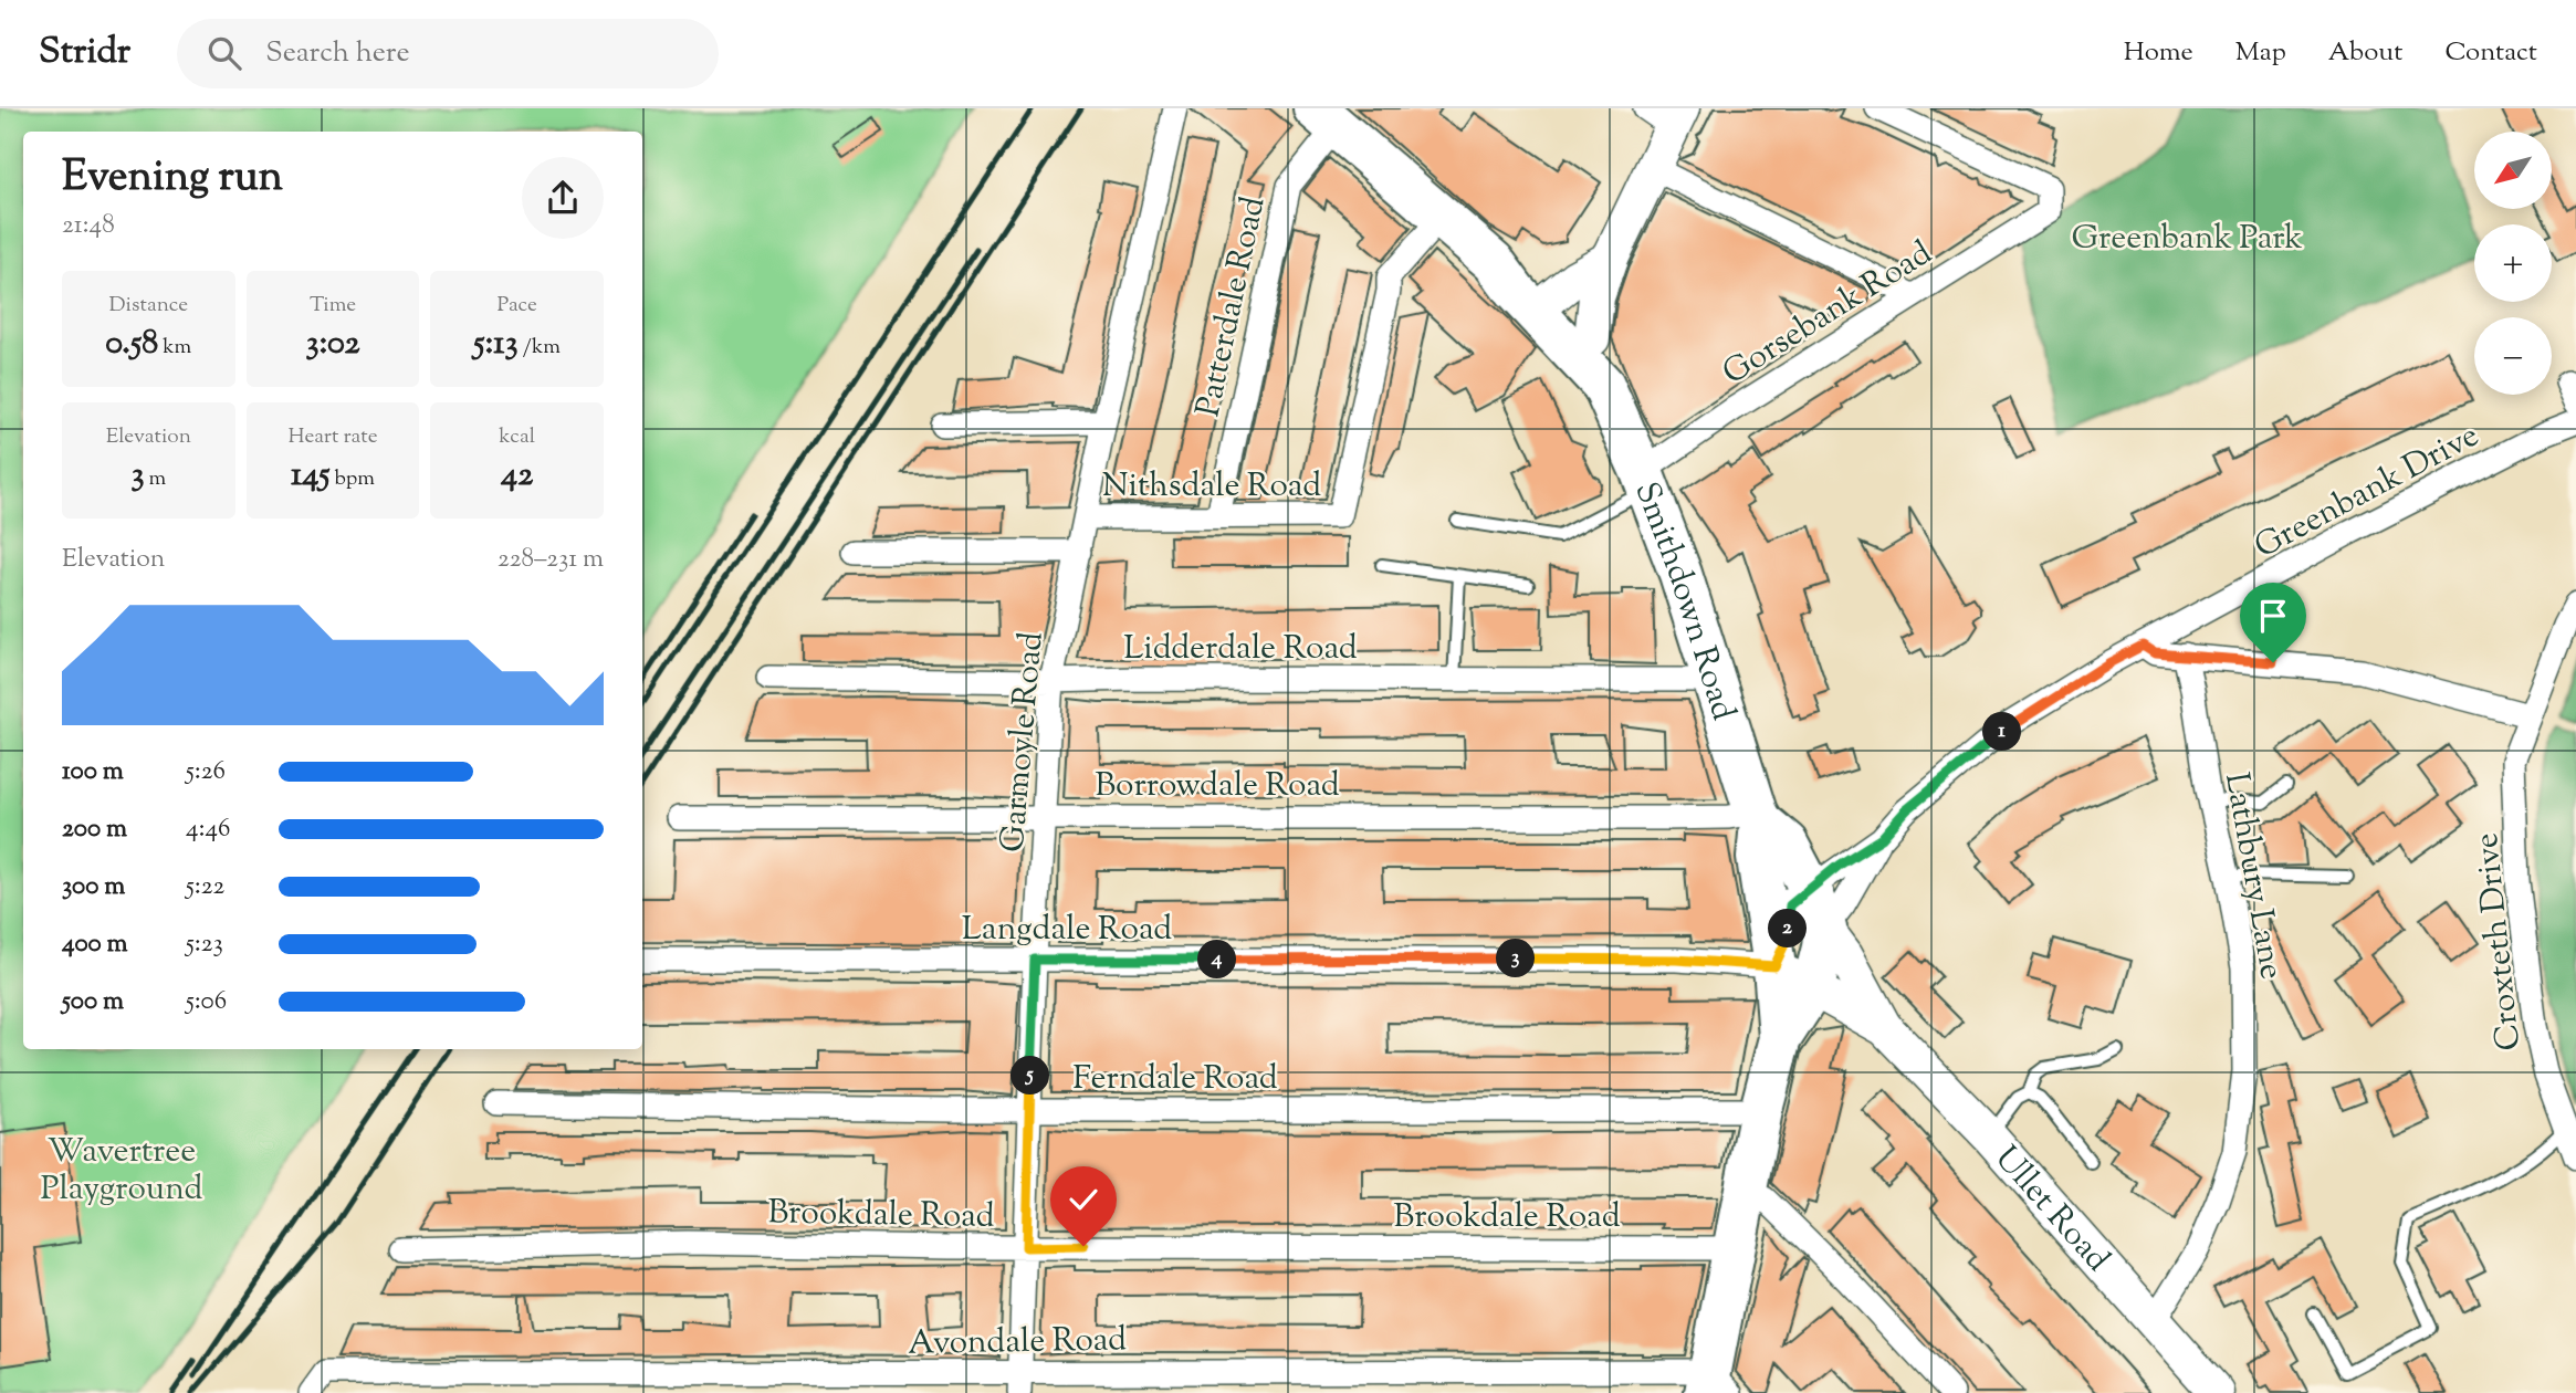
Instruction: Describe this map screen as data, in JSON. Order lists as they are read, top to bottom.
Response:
{
  "streets": {
    "highway": ["Smithdown Road"],
    "main road": ["Ullet Road"],
    "street": [
      "Patterdale Road",
      "Gorsebank Road",
      "Nithsdale Road",
      "Greenbank Drive",
      "Lidderdale Road",
      "Garmoyle Road",
      "Borrowdale Road",
      "Lathbury Lane",
      "Langdale Road",
      "Croxteth Drive",
      "Ferndale Road",
      "Brookdale Road",
      "Avondale Road"
    ]
  },
  "crossings": [
    ["Patterdale Road", "Nithsdale Road"],
    ["Patterdale Road", "Smithdown Road"],
    ["Gorsebank Road", "Smithdown Road"],
    ["Nithsdale Road", "Smithdown Road"],
    ["Nithsdale Road", "Garmoyle Road"],
    ["Greenbank Drive", "Smithdown Road"],
    ["Smithdown Road", "Lidderdale Road"],
    ["Smithdown Road", "Borrowdale Road"],
    ["Smithdown Road", "Langdale Road"],
    ["Smithdown Road", "Ferndale Road"],
    ["Smithdown Road", "Ullet Road"],
    ["Smithdown Road", "Brookdale Road"],
    ["Smithdown Road", "Avondale Road"],
    ["Lidderdale Road", "Garmoyle Road"],
    ["Garmoyle Road", "Borrowdale Road"],
    ["Garmoyle Road", "Langdale Road"],
    ["Garmoyle Road", "Ferndale Road"],
    ["Garmoyle Road", "Brookdale Road"],
    ["Garmoyle Road", "Avondale Road"],
    ["Lathbury Lane", "Ullet Road"],
    ["Langdale Road", "Ullet Road"]
  ],
  "parks": ["Greenbank Park", "Wavertree Playground"],
  "north": "bottom left",
  "page": {
    "header": "Stridr",
    "search": "Search here",
    "nav": [
      "Home",
      "Map",
      "About",
      "Contact"
    ],
    "map_buttons": ["+", "−"],
    "heading": ["Evening run", "21:48"],
    "stats": [
      ["Distance", "0.58 km"],
      ["Time", "3:02"],
      ["Pace", "5:13 /km"],
      ["Elevation", "3 m"],
      ["Heart rate", "145 bpm"],
      ["kcal", "42"]
    ],
    "chart": ["Elevation", "228–231 m"],
    "pins": [
      "1",
      "2",
      "3",
      "4",
      "5"
    ],
    "list": [
      {
        "name": "100 m",
        "note": "5:26"
      },
      {
        "name": "200 m",
        "note": "4:46"
      },
      {
        "name": "300 m",
        "note": "5:22"
      },
      {
        "name": "400 m",
        "note": "5:23"
      },
      {
        "name": "500 m",
        "note": "5:06"
      }
    ]
  }
}
